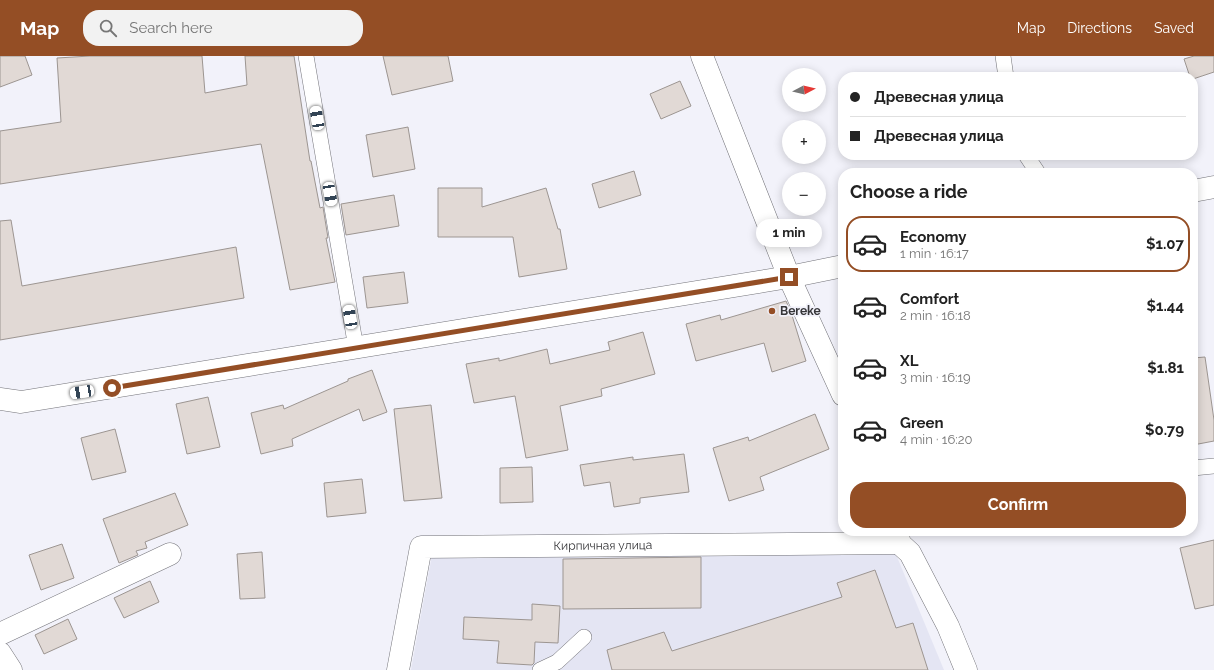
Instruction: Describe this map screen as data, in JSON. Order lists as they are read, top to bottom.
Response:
{
  "streets": {
    "street": ["Кирпичная улица"]
  },
  "places": ["Bereke"],
  "north": "right",
  "page": {
    "header": "Map",
    "search": "Search here",
    "nav": ["Map", "Directions", "Saved"],
    "map_buttons": ["+", "−"],
    "banner": ["Древесная улица", "Древесная улица"],
    "heading": "Choose a ride",
    "list": [
      {
        "name": "Economy",
        "note": "1 min · 16:17",
        "value": "$1.07"
      },
      {
        "name": "Comfort",
        "note": "2 min · 16:18",
        "value": "$1.44"
      },
      {
        "name": "XL",
        "note": "3 min · 16:19",
        "value": "$1.81"
      },
      {
        "name": "Green",
        "note": "4 min · 16:20",
        "value": "$0.79"
      }
    ],
    "bubble": "1 min",
    "buttons": "Confirm"
  }
}
